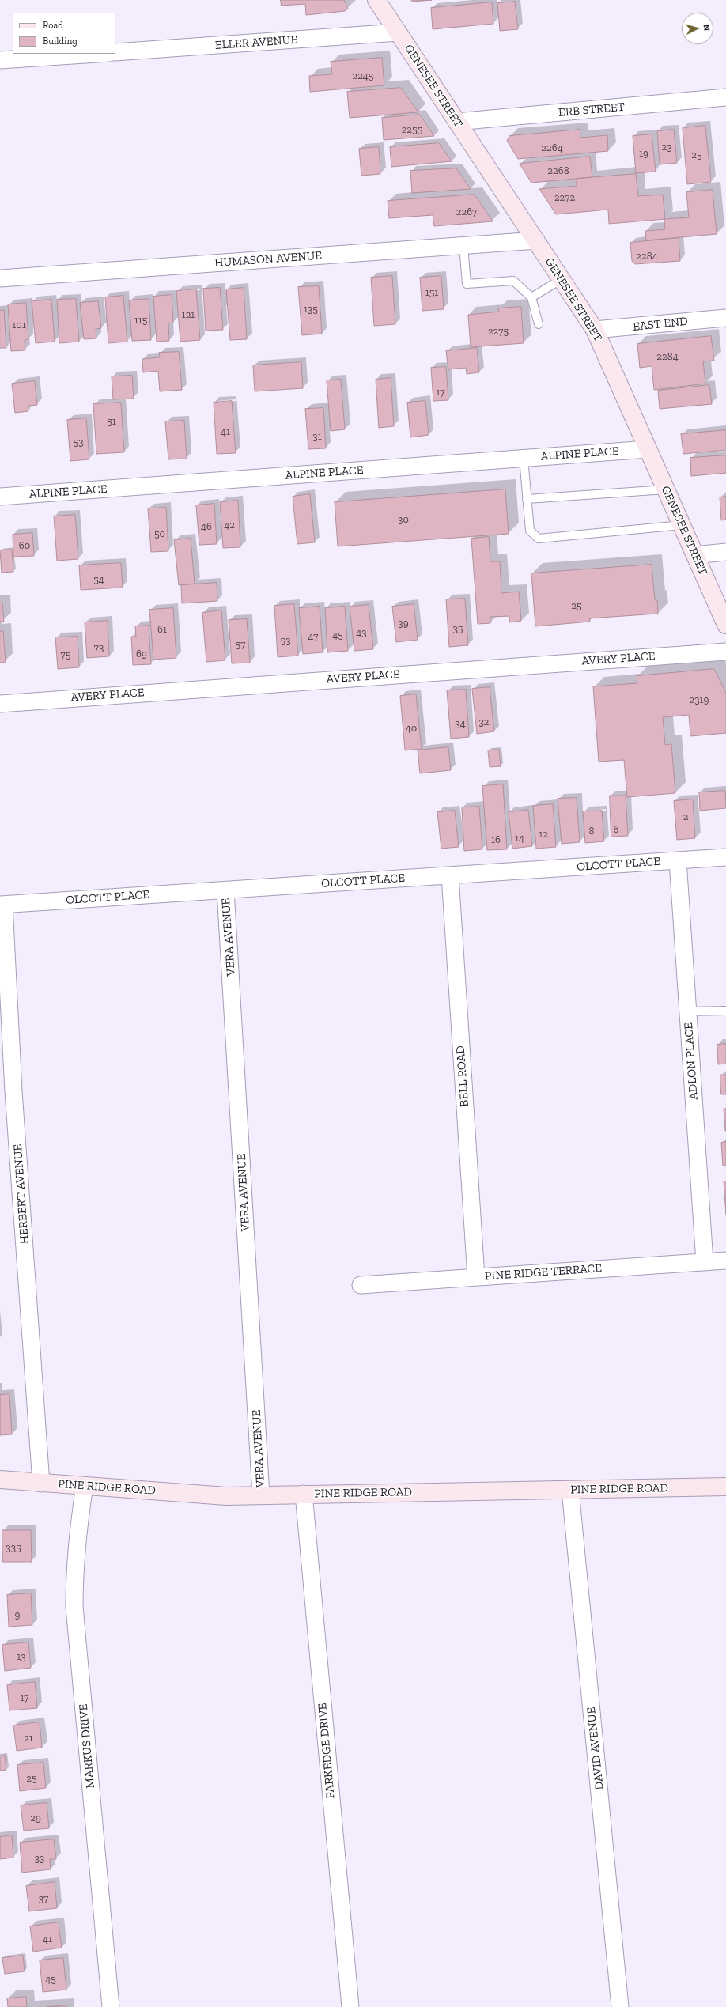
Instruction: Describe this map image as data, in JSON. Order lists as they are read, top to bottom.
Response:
{
  "streets": {
    "street": [
      "ELLER AVENUE",
      "GENESEE STREET",
      "ERB STREET",
      "HUMASON AVENUE",
      "EAST END",
      "ALPINE PLACE",
      "AVERY PLACE",
      "OLCOTT PLACE",
      "VERA AVENUE",
      "ADLON PLACE",
      "BELL ROAD",
      "HERBERT AVENUE",
      "PINE RIDGE TERRACE",
      "PINE RIDGE ROAD",
      "MARKUS DRIVE",
      "DAVID AVENUE",
      "PARKEDGE DRIVE"
    ]
  },
  "crossings": [
    ["ELLER AVENUE", "GENESEE STREET"],
    ["GENESEE STREET", "ERB STREET"],
    ["GENESEE STREET", "HUMASON AVENUE"],
    ["GENESEE STREET", "EAST END"],
    ["GENESEE STREET", "ALPINE PLACE"],
    ["OLCOTT PLACE", "VERA AVENUE"],
    ["OLCOTT PLACE", "ADLON PLACE"],
    ["OLCOTT PLACE", "BELL ROAD"],
    ["OLCOTT PLACE", "HERBERT AVENUE"],
    ["VERA AVENUE", "PINE RIDGE ROAD"],
    ["ADLON PLACE", "PINE RIDGE TERRACE"],
    ["BELL ROAD", "PINE RIDGE TERRACE"],
    ["HERBERT AVENUE", "PINE RIDGE ROAD"],
    ["PINE RIDGE ROAD", "MARKUS DRIVE"],
    ["PINE RIDGE ROAD", "DAVID AVENUE"],
    ["PINE RIDGE ROAD", "PARKEDGE DRIVE"]
  ],
  "house_numbers": [
    "2245",
    "2255",
    "23",
    "2264",
    "19",
    "25",
    "2268",
    "2272",
    "2267",
    "2284",
    "151",
    "135",
    "121",
    "115",
    "101",
    "2275",
    "2284",
    "17",
    "51",
    "41",
    "31",
    "53",
    "30",
    "42",
    "46",
    "50",
    "60",
    "54",
    "25",
    "39",
    "35",
    "61",
    "43",
    "45",
    "47",
    "53",
    "57",
    "73",
    "69",
    "75",
    "2319",
    "32",
    "34",
    "40",
    "2",
    "6",
    "8",
    "12",
    "14",
    "16",
    "335",
    "9",
    "13",
    "17",
    "21",
    "25",
    "29",
    "33",
    "37",
    "41",
    "45"
  ],
  "legend": ["Road", "Building"],
  "north": "right"
}
